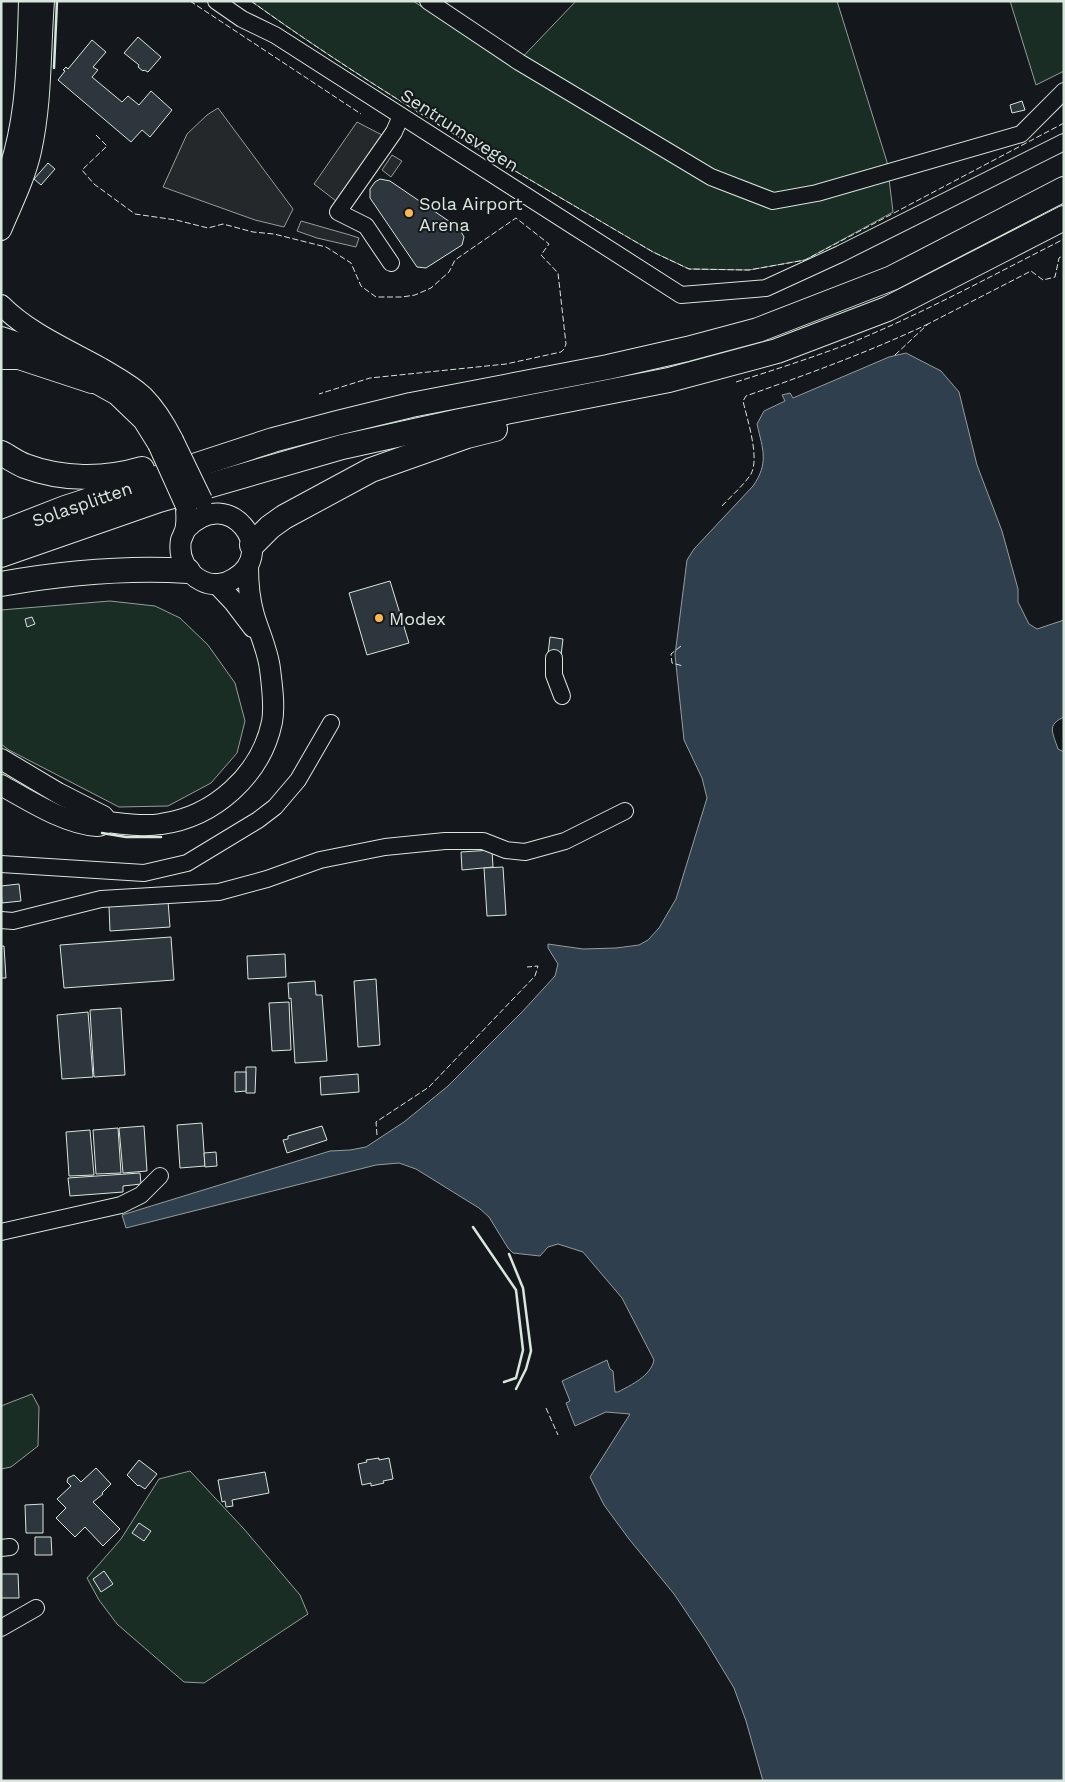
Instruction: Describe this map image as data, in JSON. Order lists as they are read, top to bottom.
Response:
{
  "streets": {
    "highway": ["Solasplitten"],
    "street": ["Sentrumsvegen"]
  },
  "places": ["Sola Airport Arena", "Modex"]
}
